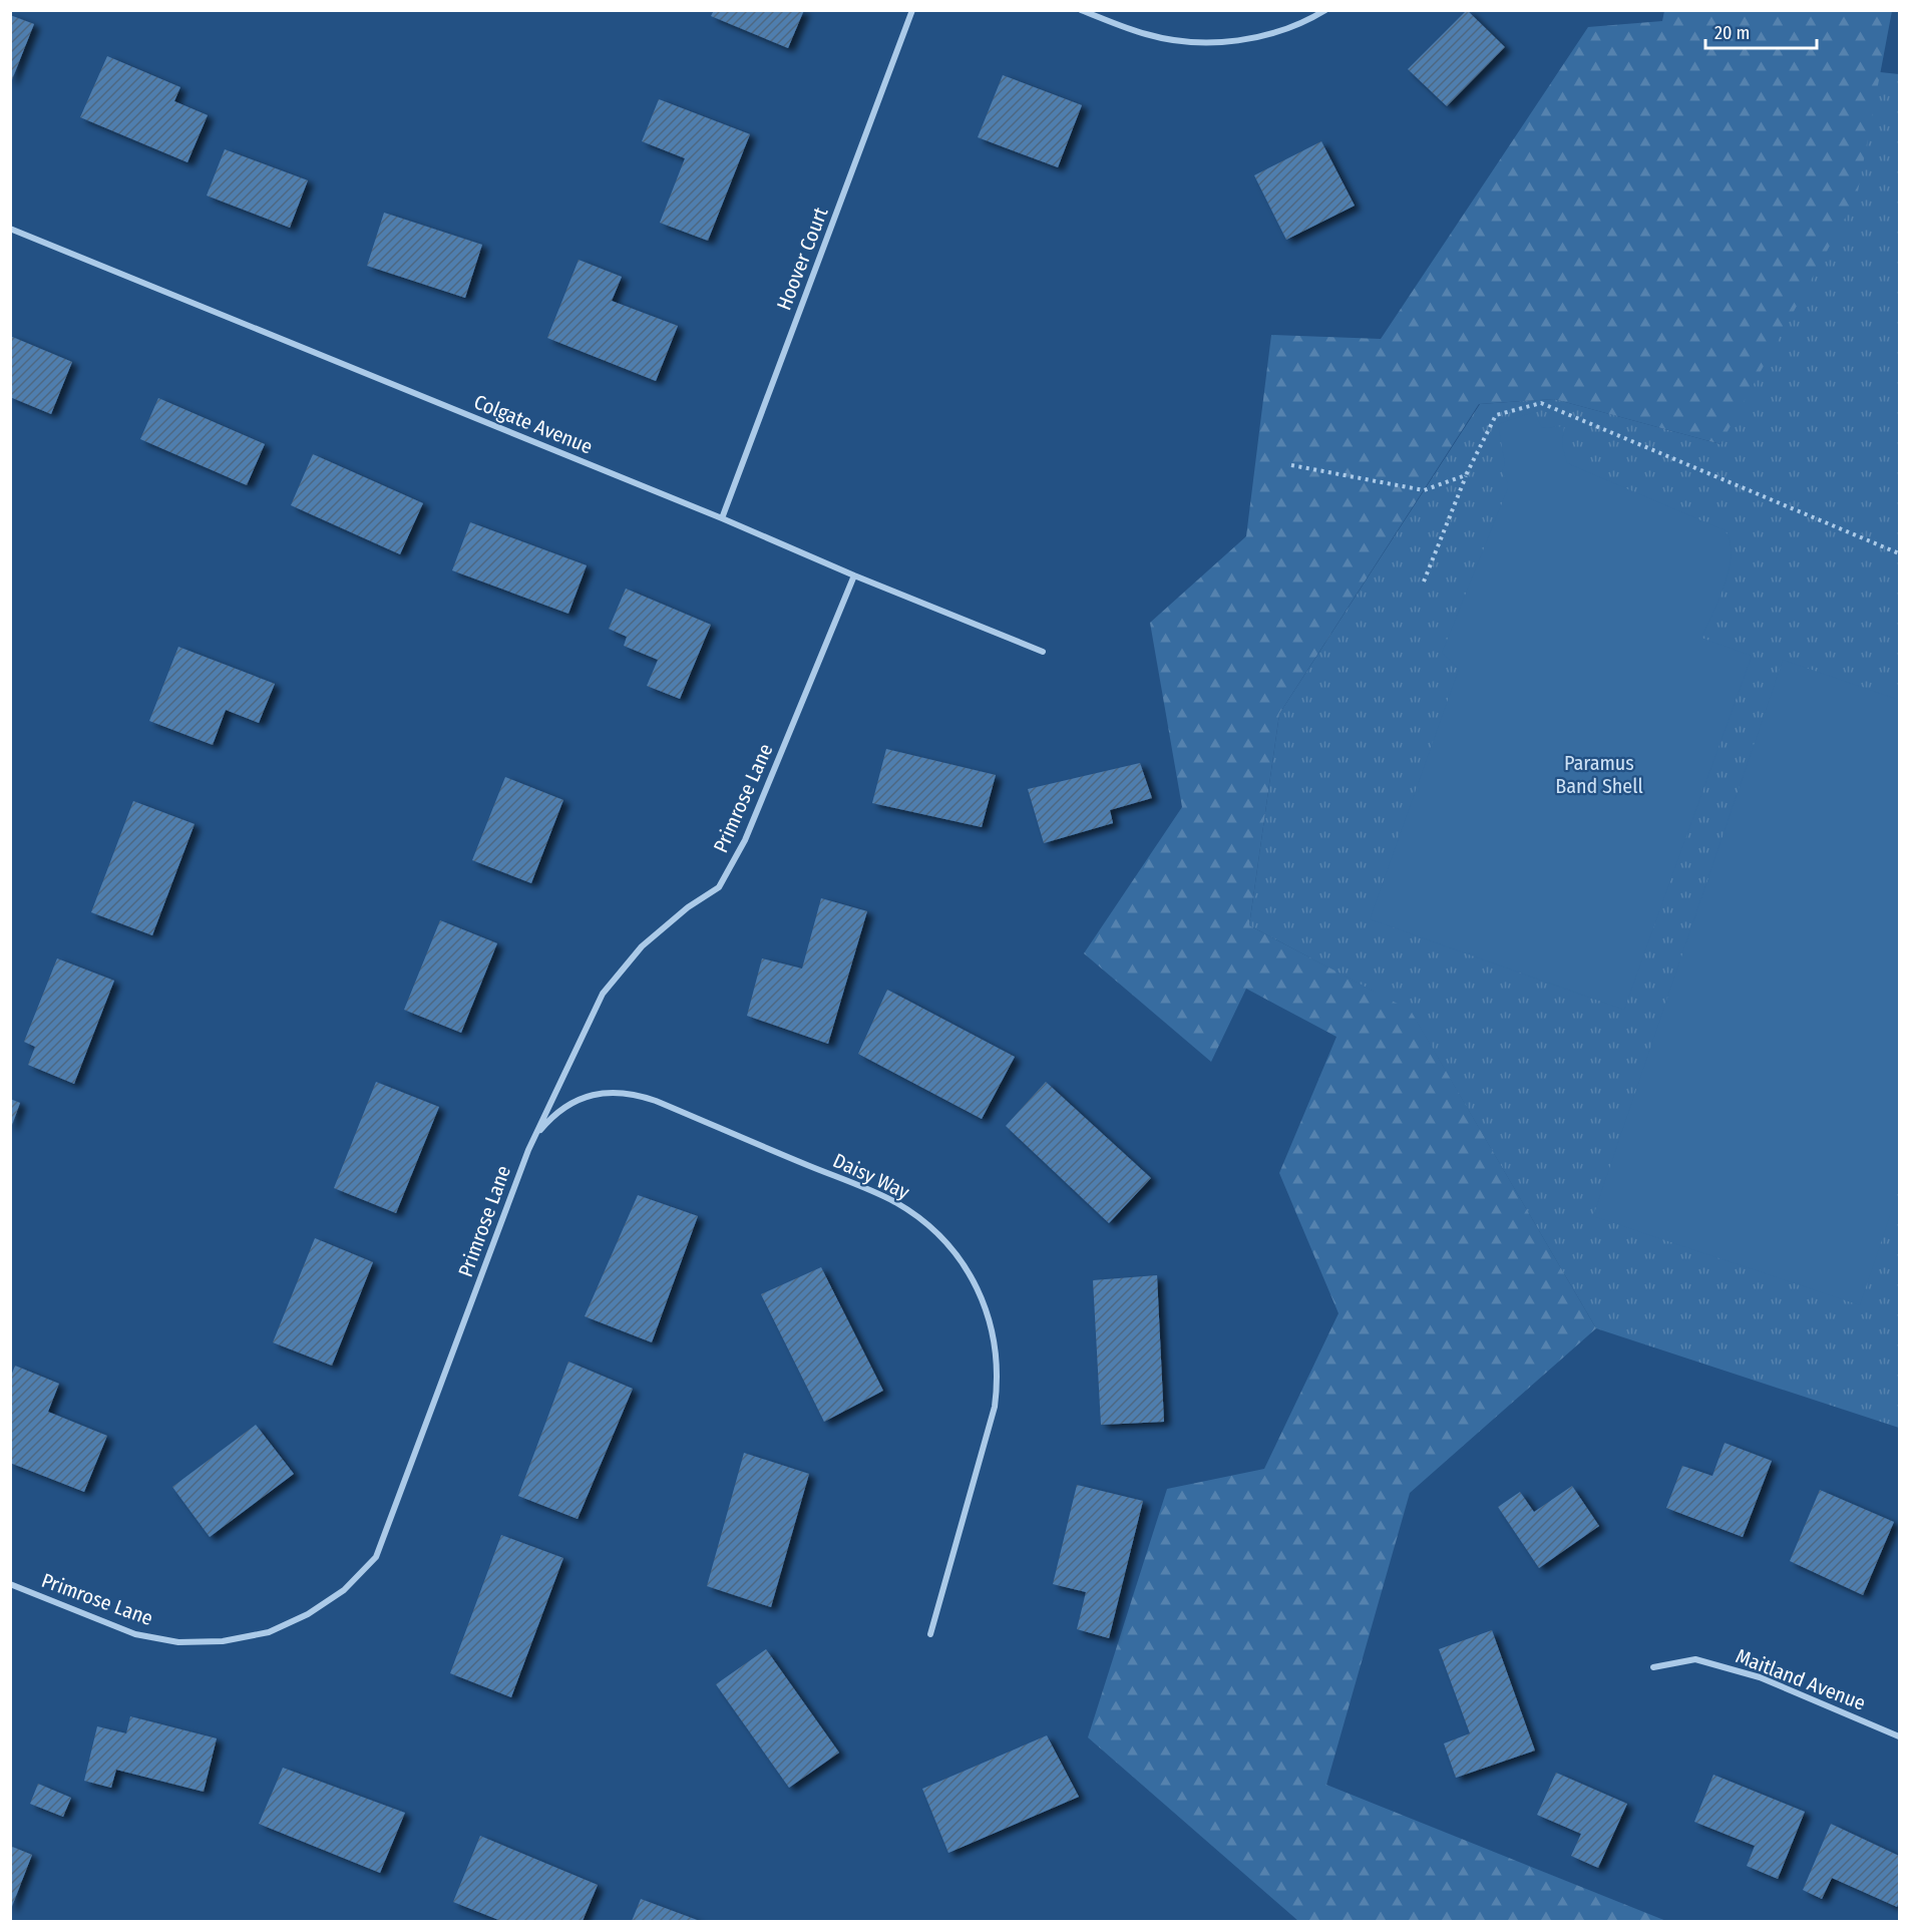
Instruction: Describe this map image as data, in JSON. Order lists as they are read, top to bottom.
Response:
{
  "streets": {
    "street": [
      "Hoover Court",
      "Colgate Avenue",
      "Primrose Lane",
      "Daisy Way",
      "Maitland Avenue"
    ]
  },
  "crossings": [
    ["Hoover Court", "Colgate Avenue"],
    ["Colgate Avenue", "Primrose Lane"],
    ["Primrose Lane", "Daisy Way"]
  ],
  "parks": ["Paramus Band Shell"],
  "scale_bar": "20 m"
}
